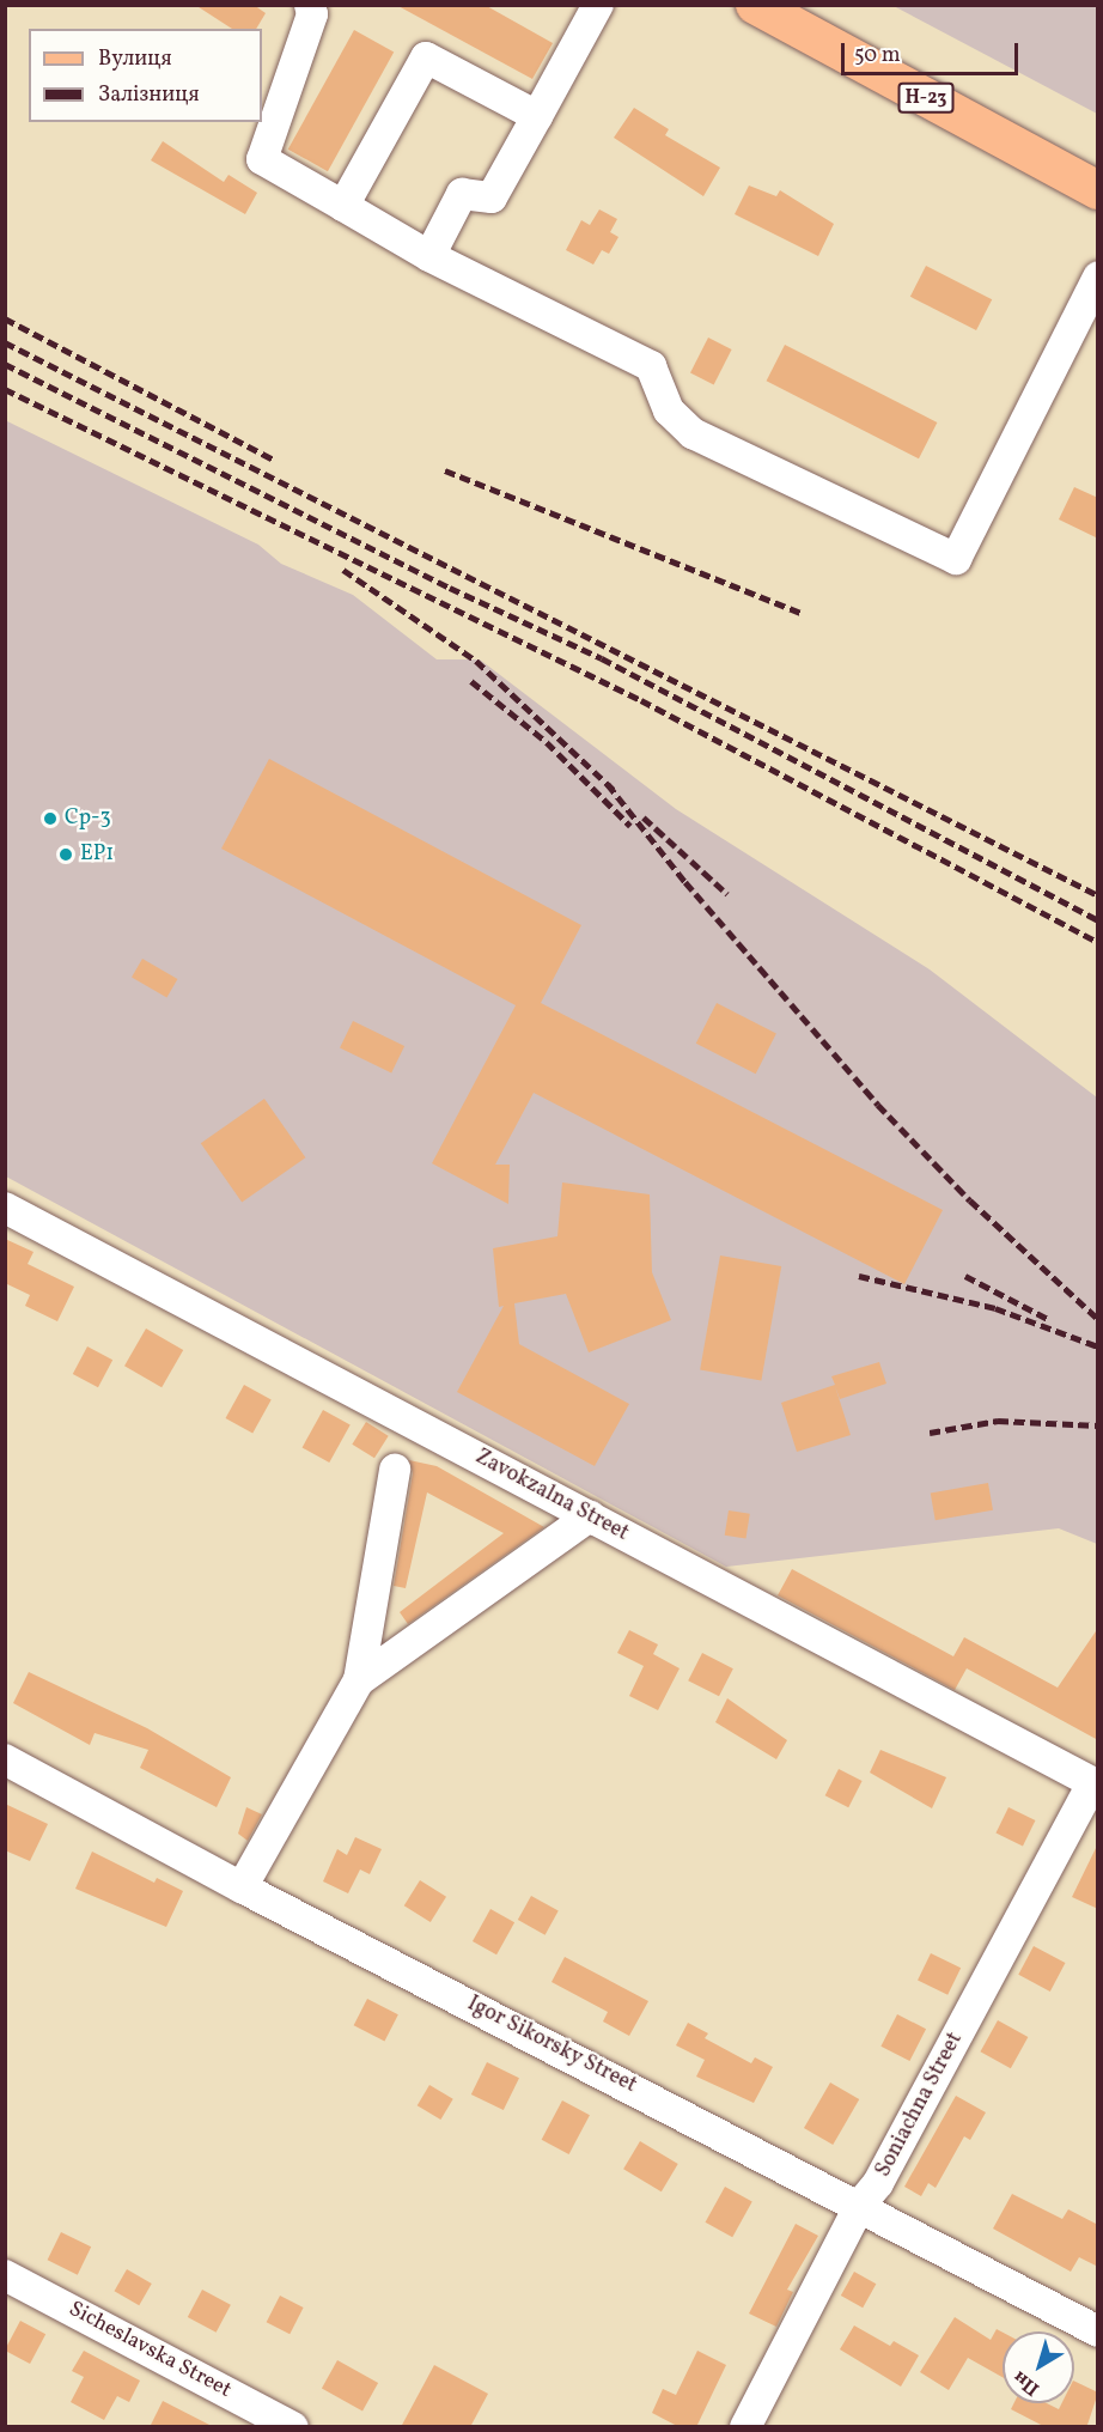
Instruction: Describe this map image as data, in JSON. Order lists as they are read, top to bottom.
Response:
{
  "streets": {
    "main road": ["Н-23"],
    "street": [
      "Zavokzalna Street",
      "Igor Sikorsky Street",
      "Soniachna Street",
      "Sicheslavska Street"
    ]
  },
  "crossings": [
    ["Zavokzalna Street", "Soniachna Street"],
    ["Igor Sikorsky Street", "Soniachna Street"]
  ],
  "places": ["Ср-3", "ЕР1"],
  "legend": ["Вулиця", "Залізниця"],
  "scale_bar": "50 m",
  "north": "bottom left"
}
